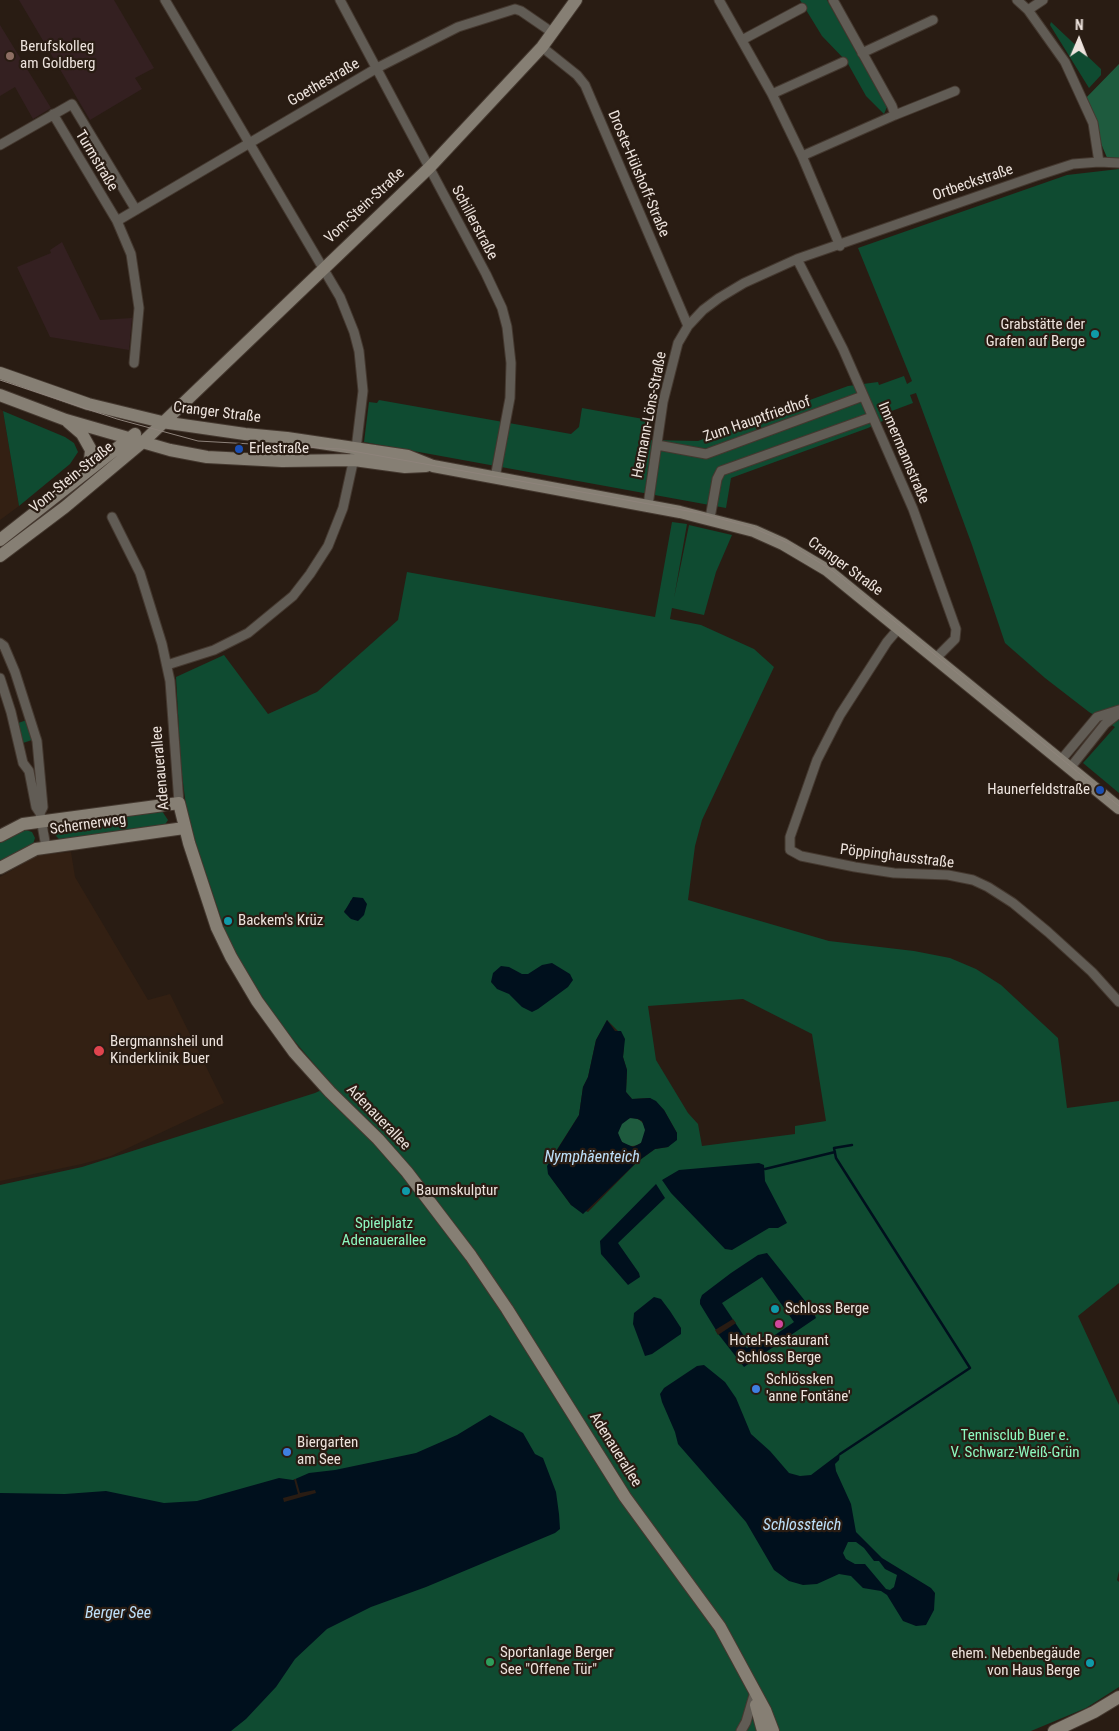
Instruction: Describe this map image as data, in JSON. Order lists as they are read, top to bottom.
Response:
{
  "streets": {
    "main road": [
      "Vom-Stein-Straße",
      "Cranger Straße",
      "Adenauerallee",
      "Schernerweg"
    ],
    "street": [
      "Goethestraße",
      "Turmstraße",
      "Droste-Hülshoff-Straße",
      "Ortbeckstraße",
      "Schillerstraße",
      "Hermann-Löns-Straße",
      "Zum Hauptfriedhof",
      "Immermannstraße",
      "Pöppinghausstraße"
    ]
  },
  "crossings": [
    ["Goethestraße", "Turmstraße"],
    ["Goethestraße", "Vom-Stein-Straße"],
    ["Goethestraße", "Schillerstraße"],
    ["Droste-Hülshoff-Straße", "Vom-Stein-Straße"],
    ["Droste-Hülshoff-Straße", "Hermann-Löns-Straße"],
    ["Ortbeckstraße", "Hermann-Löns-Straße"],
    ["Vom-Stein-Straße", "Schillerstraße"],
    ["Vom-Stein-Straße", "Cranger Straße"],
    ["Schillerstraße", "Cranger Straße"],
    ["Cranger Straße", "Hermann-Löns-Straße"],
    ["Cranger Straße", "Immermannstraße"],
    ["Cranger Straße", "Pöppinghausstraße"],
    ["Hermann-Löns-Straße", "Zum Hauptfriedhof"],
    ["Hermann-Löns-Straße", "Immermannstraße"],
    ["Zum Hauptfriedhof", "Immermannstraße"],
    ["Adenauerallee", "Schernerweg"]
  ],
  "water": ["Nymphäenteich", "Schlossteich", "Berger See"],
  "parks": ["Spielplatz Adenauerallee", "Tennisclub Buer e. V. Schwarz-Weiß-Grün"],
  "places": [
    "Berufskolleg am Goldberg",
    "Grabstätte der Grafen auf Berge",
    "Erlestraße",
    "Haunerfeldstraße",
    "Backem's Krüz",
    "Bergmannsheil und Kinderklinik Buer",
    "Baumskulptur",
    "Schloss Berge",
    "Hotel-Restaurant Schloss Berge",
    "Schlössken 'anne Fontäne'",
    "Biergarten am See",
    "Sportanlage Berger See \"Offene Tür\"",
    "ehem. Nebenbegäude von Haus Berge"
  ],
  "north": "top"
}
